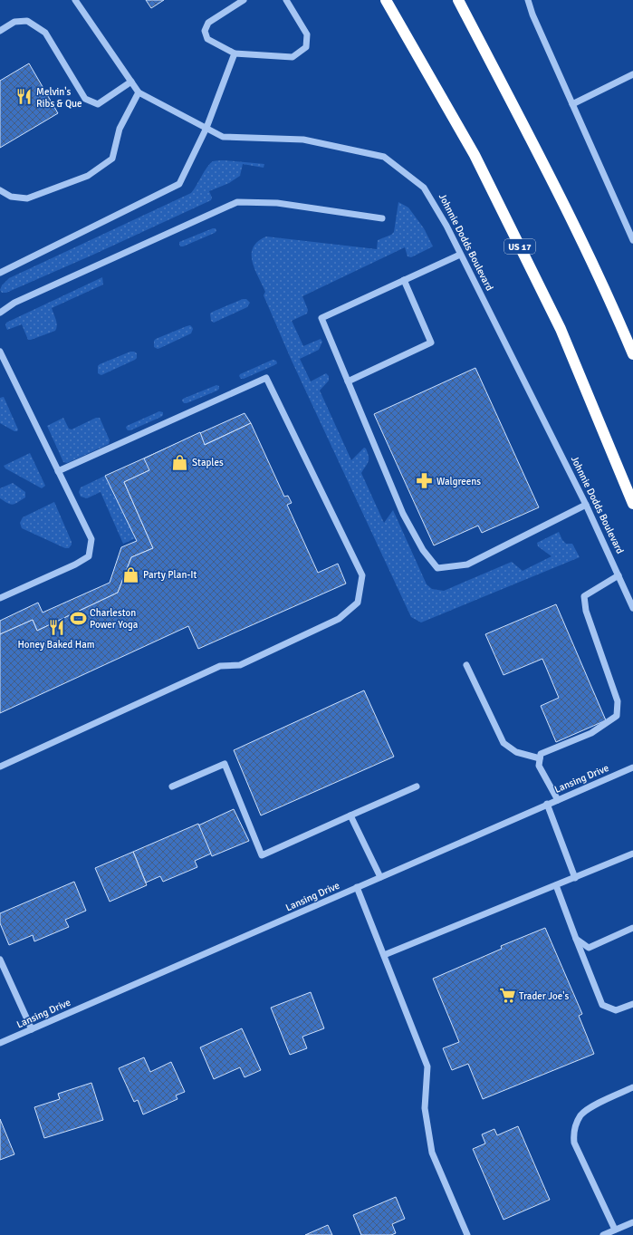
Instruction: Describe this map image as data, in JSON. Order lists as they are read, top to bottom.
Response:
{
  "streets": {
    "highway": ["US 17"],
    "street": ["Johnnie Dodds Boulevard", "Lansing Drive"]
  },
  "places": {
    "restaurant": ["Melvin's Ribs & Que", "Honey Baked Ham"],
    "shop": ["Staples", "Party Plan-It"],
    "pharmacy": ["Walgreens"],
    "sports": ["Charleston Power Yoga"],
    "supermarket": ["Trader Joe's"]
  }
}
